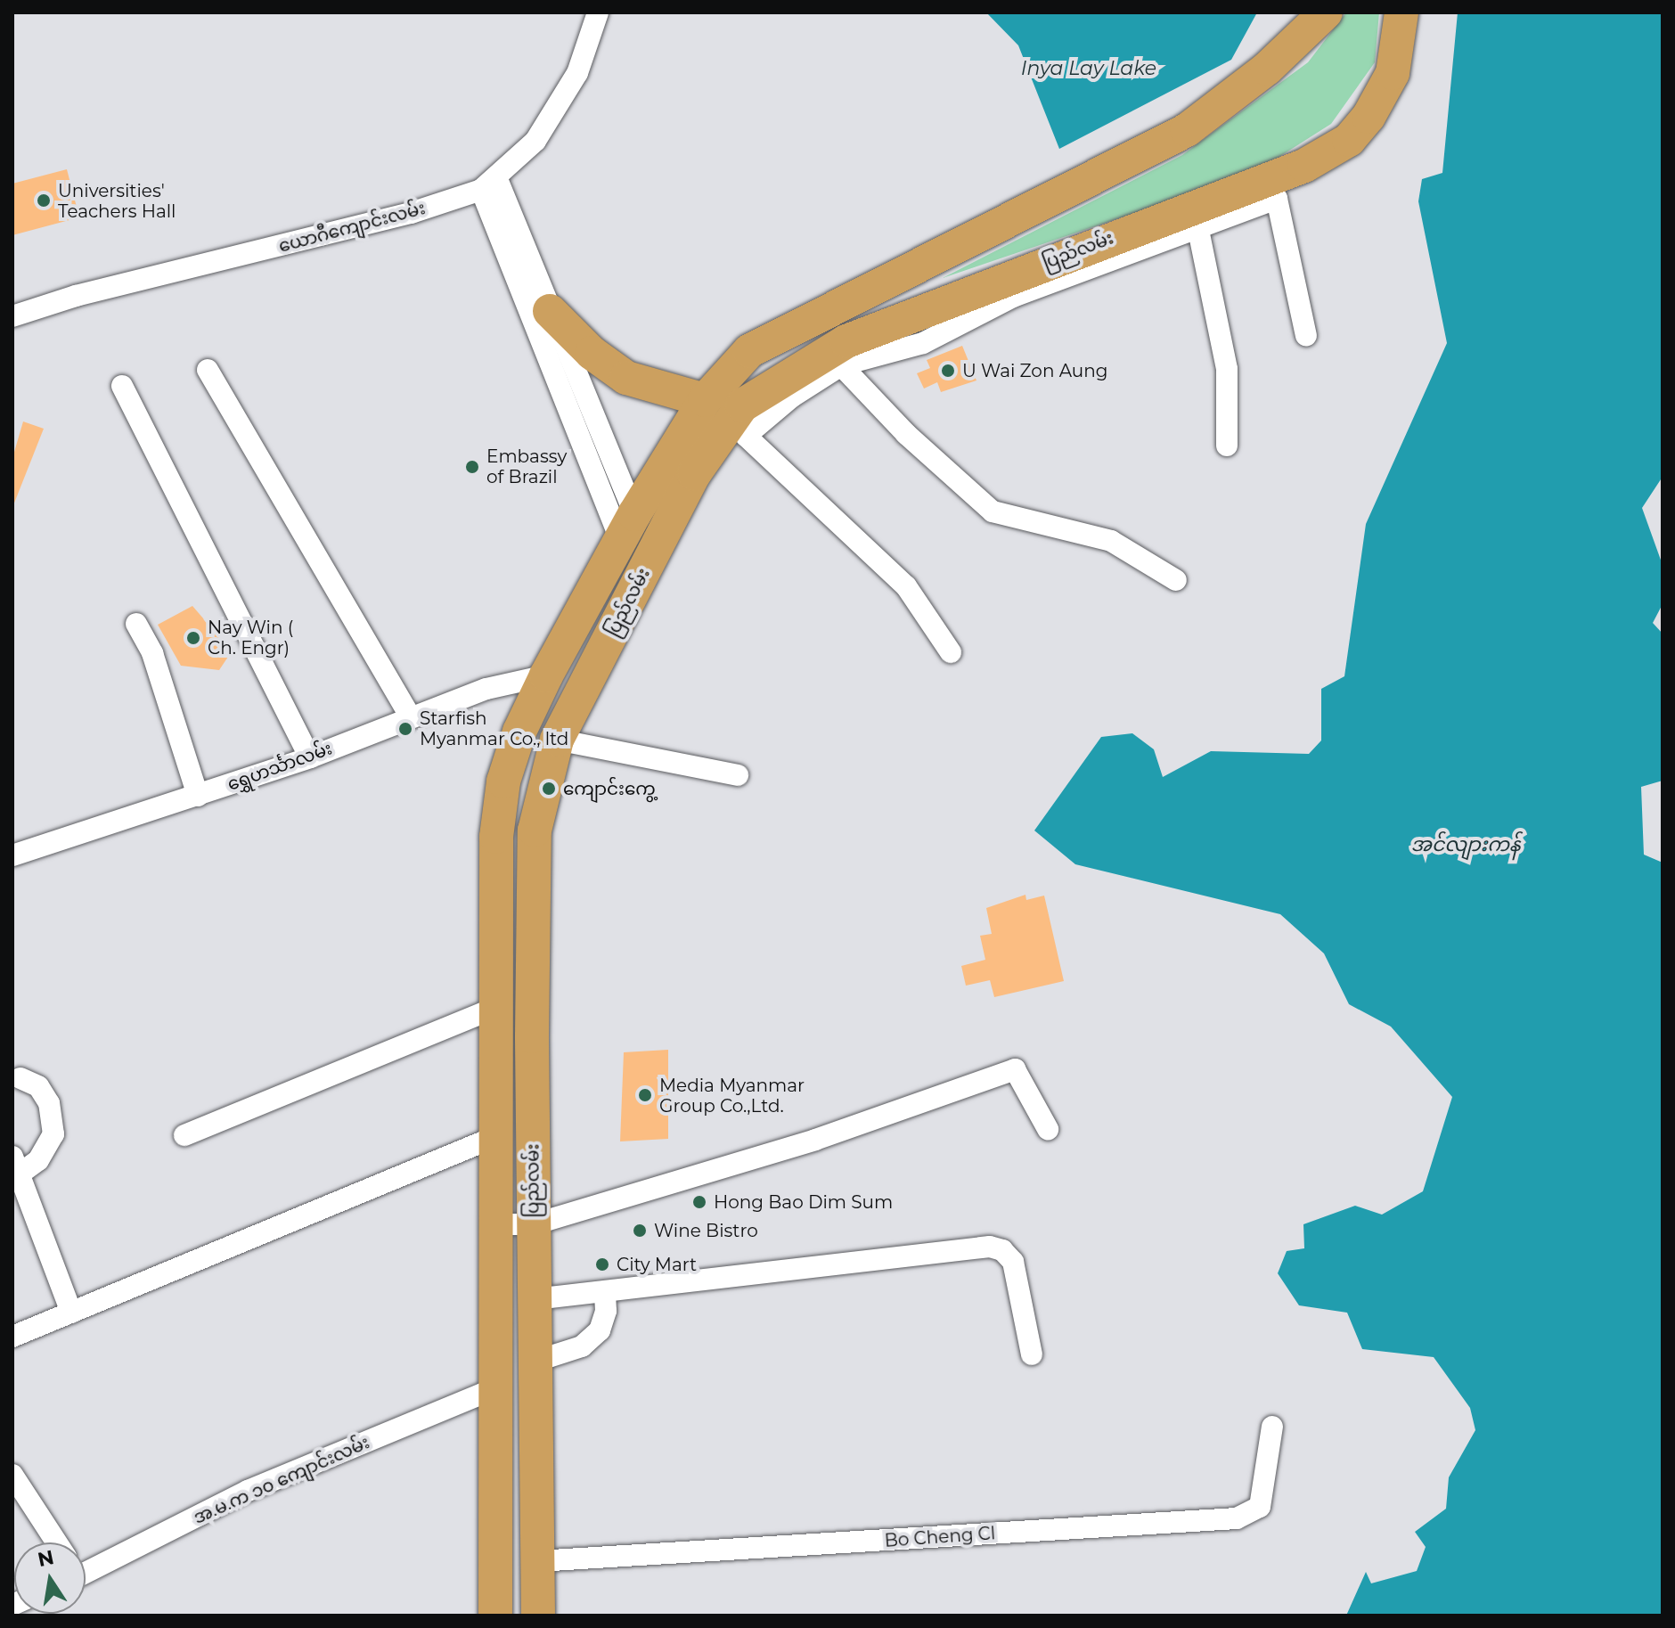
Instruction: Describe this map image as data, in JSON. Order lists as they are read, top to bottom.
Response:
{
  "streets": {
    "highway": ["ပြည်လမ်း"],
    "street": [
      "ယောဂီကျောင်းလမ်း",
      "ရွှေဟင်္သာလမ်း",
      "အ.မ.က ၁၀ ကျောင်းလမ်း",
      "Bo Cheng Cl"
    ]
  },
  "crossings": [
    ["ပြည်လမ်း", "ရွှေဟင်္သာလမ်း"],
    ["ပြည်လမ်း", "အ.မ.က ၁၀ ကျောင်းလမ်း"],
    ["ပြည်လမ်း", "Bo Cheng Cl"]
  ],
  "water": ["Inya Lay Lake", "အင်လျားကန်"],
  "places": [
    "Universities' Teachers Hall",
    "U Wai Zon Aung",
    "Embassy of Brazil",
    "Nay Win ( Ch. Engr)",
    "Starfish Myanmar Co., ltd",
    "ကျောင်းကွေ့",
    "Media Myanmar Group Co.,Ltd.",
    "Hong Bao Dim Sum",
    "Wine Bistro",
    "City Mart"
  ],
  "north": "top"
}
